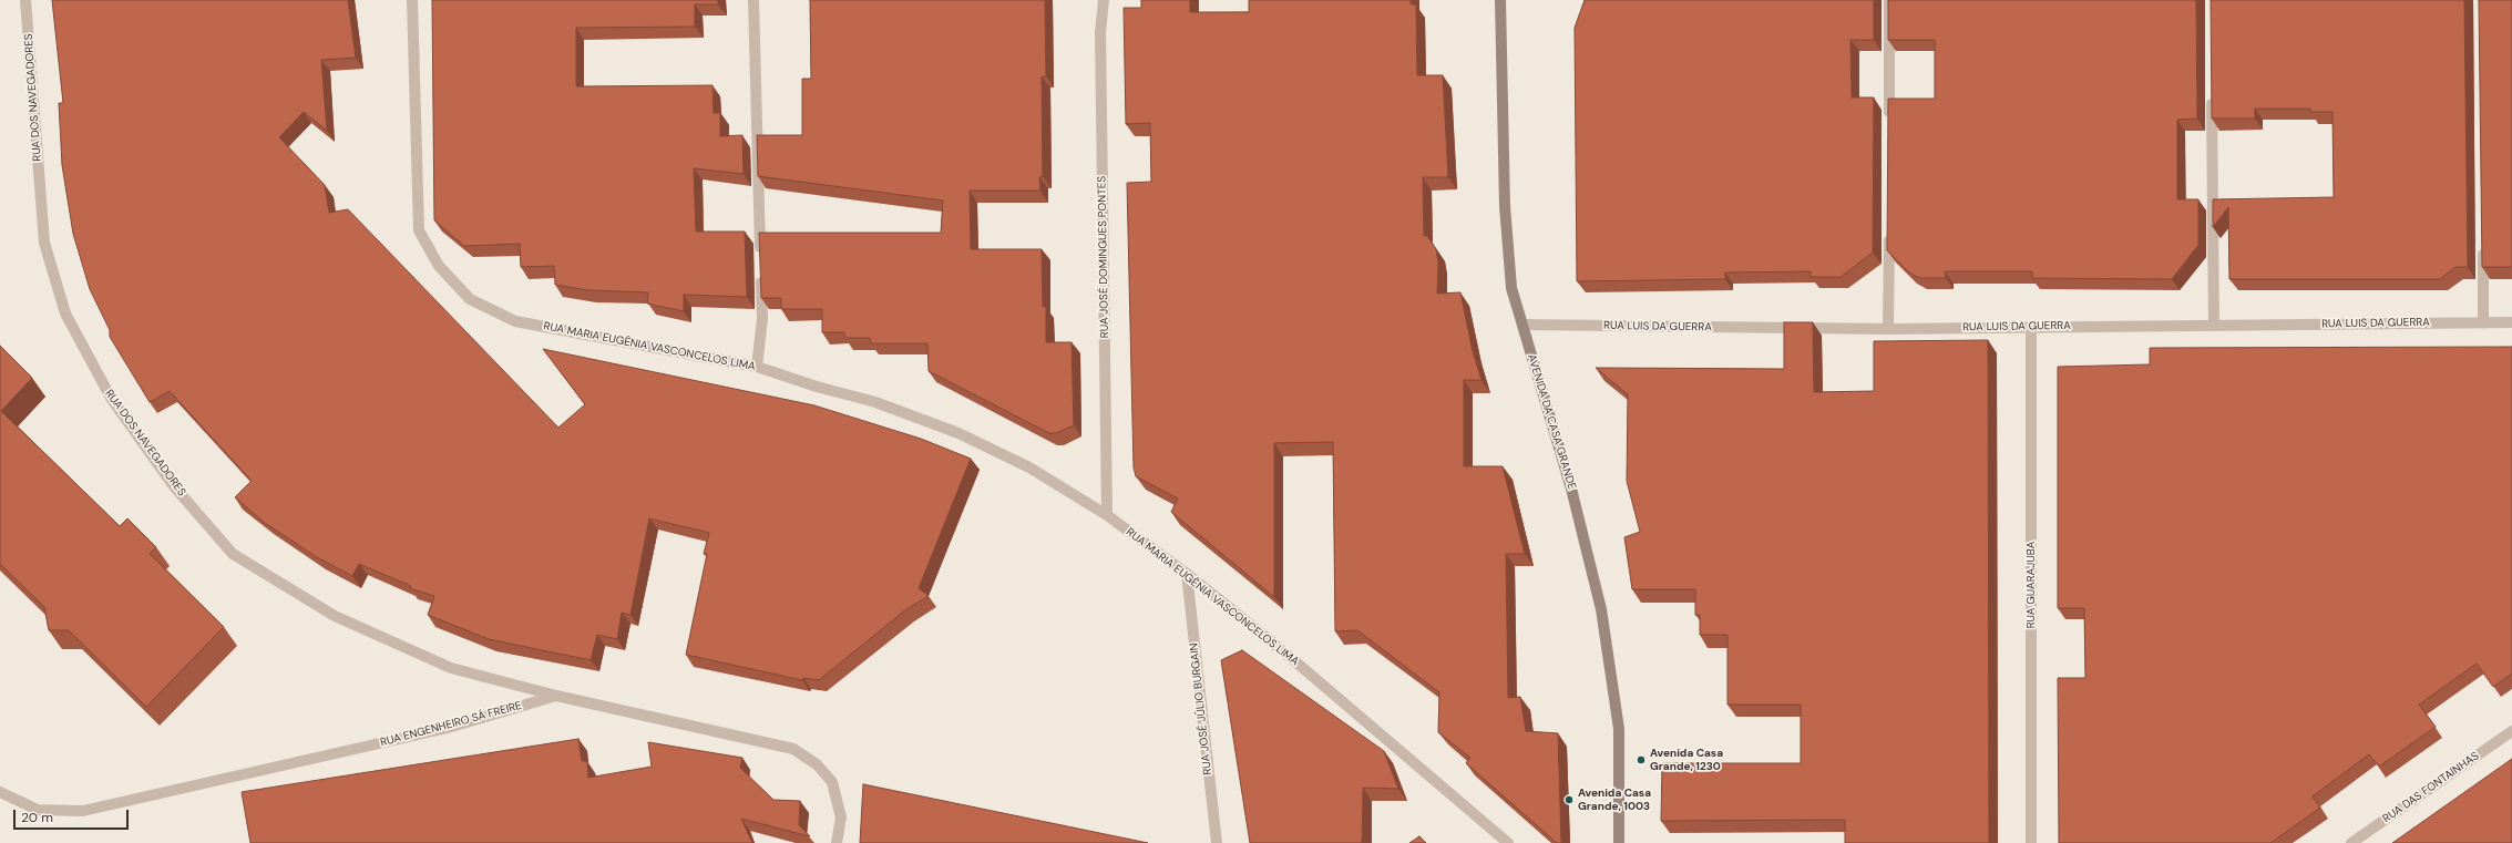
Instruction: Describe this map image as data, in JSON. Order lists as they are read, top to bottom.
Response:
{
  "streets": {
    "main road": ["AVENIDA DA CASA GRANDE"],
    "street": [
      "RUA DOS NAVEGADORES",
      "RUA JOSÉ DOMINGUES PONTES",
      "RUA LUIS DA GUERRA",
      "RUA MARIA EUGÊNIA VASCONCELOS LIMA",
      "RUA GUARAJUBA",
      "RUA JOSÉ JÚLIO BURGAIN",
      "RUA ENGENHEIRO SÁ FREIRE",
      "RUA DAS FONTAINHAS"
    ]
  },
  "crossings": [
    ["RUA DOS NAVEGADORES", "RUA ENGENHEIRO SÁ FREIRE"],
    ["RUA JOSÉ DOMINGUES PONTES", "RUA MARIA EUGÊNIA VASCONCELOS LIMA"],
    ["RUA LUIS DA GUERRA", "AVENIDA DA CASA GRANDE"],
    ["RUA LUIS DA GUERRA", "RUA GUARAJUBA"],
    ["RUA MARIA EUGÊNIA VASCONCELOS LIMA", "RUA JOSÉ JÚLIO BURGAIN"]
  ],
  "places": ["Avenida Casa Grande, 1230", "Avenida Casa Grande, 1003"],
  "scale_bar": "20 m"
}
